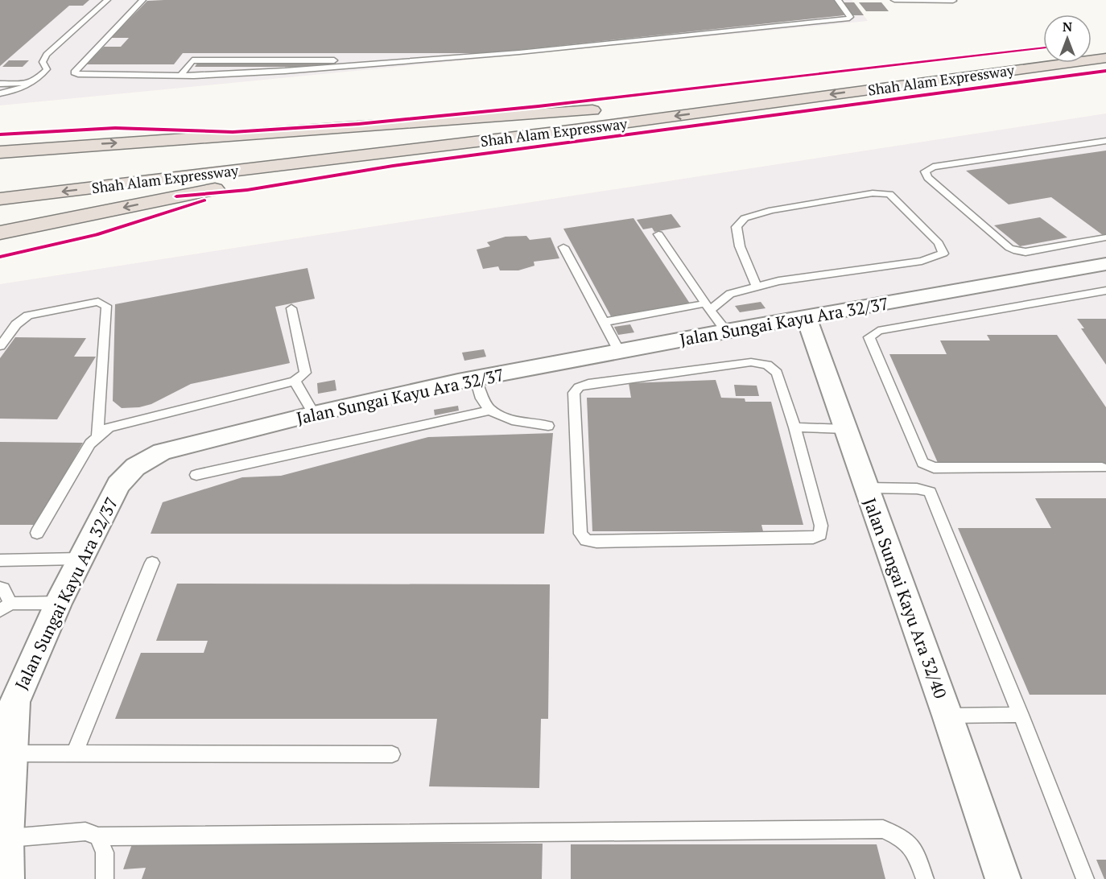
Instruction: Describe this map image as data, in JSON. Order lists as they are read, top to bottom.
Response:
{
  "streets": {
    "highway": ["Shah Alam Expressway"],
    "street": ["Jalan Sungai Kayu Ara 32/37", "Jalan Sungai Kayu Ara 32/40"]
  },
  "crossings": [
    ["Jalan Sungai Kayu Ara 32/37", "Jalan Sungai Kayu Ara 32/40"]
  ],
  "north": "top"
}
